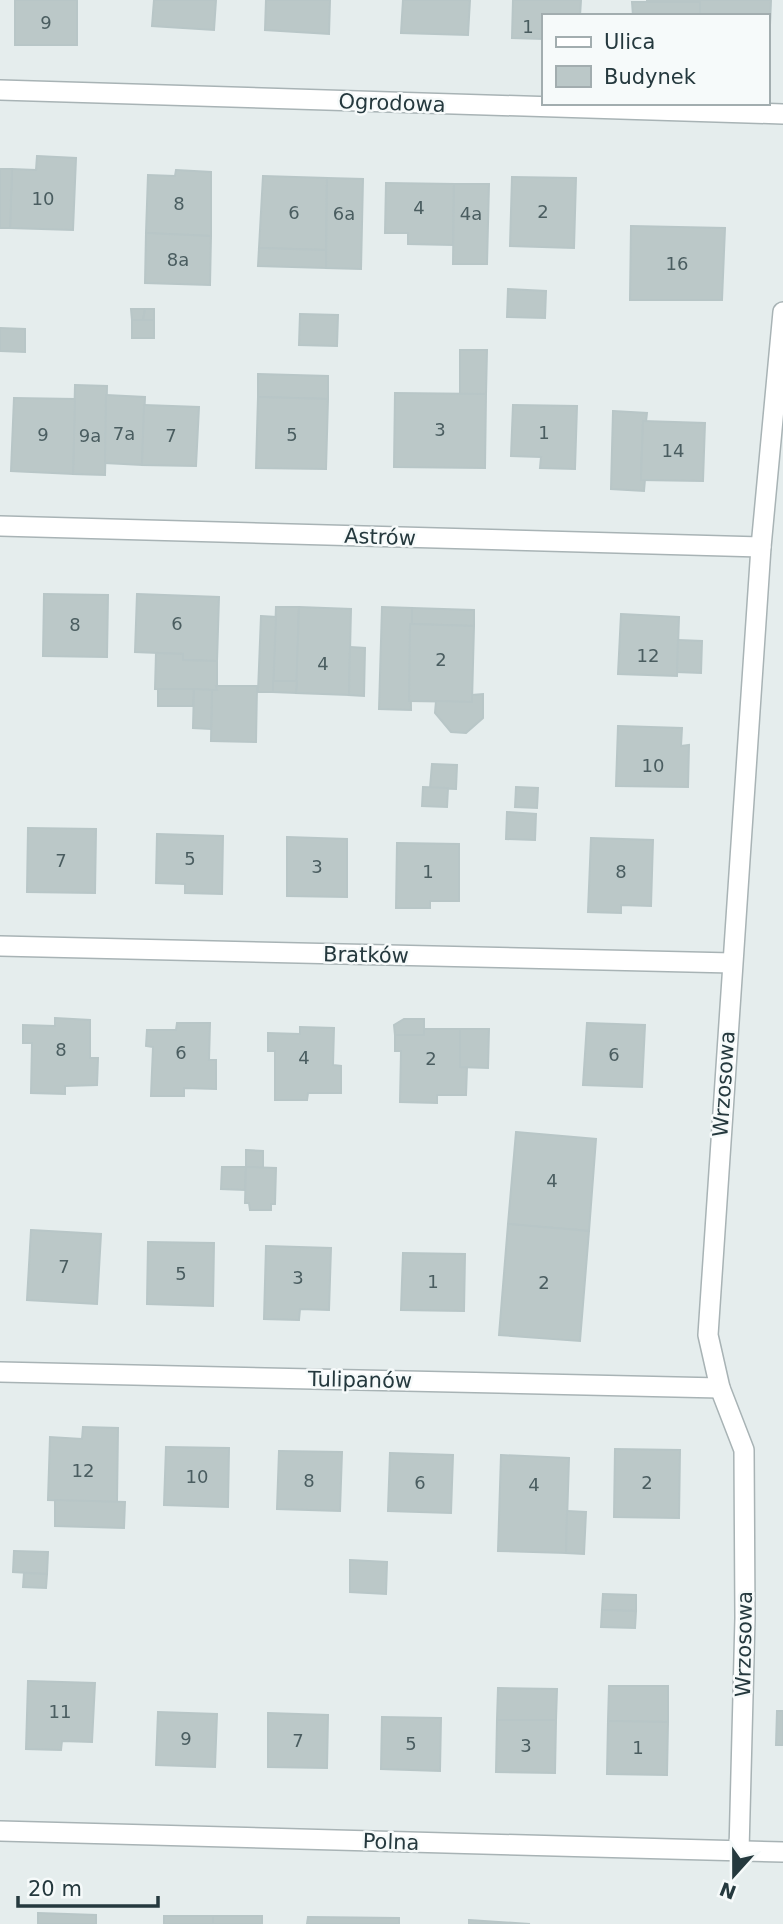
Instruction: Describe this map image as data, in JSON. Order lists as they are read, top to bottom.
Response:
{
  "streets": {
    "street": [
      "Ogrodowa",
      "Astrów",
      "Bratków",
      "Wrzosowa",
      "Tulipanów",
      "Polna"
    ]
  },
  "crossings": [
    ["Astrów", "Wrzosowa"],
    ["Bratków", "Wrzosowa"],
    ["Wrzosowa", "Tulipanów"],
    ["Wrzosowa", "Polna"]
  ],
  "house_numbers": [
    "9",
    "1",
    "10",
    "8",
    "4",
    "2",
    "6",
    "6a",
    "4a",
    "8a",
    "16",
    "3",
    "1",
    "7a",
    "9",
    "5",
    "9a",
    "7",
    "14",
    "6",
    "8",
    "12",
    "2",
    "4",
    "10",
    "5",
    "7",
    "3",
    "1",
    "8",
    "8",
    "6",
    "6",
    "4",
    "2",
    "4",
    "7",
    "5",
    "3",
    "1",
    "2",
    "12",
    "10",
    "8",
    "6",
    "2",
    "4",
    "11",
    "9",
    "7",
    "5",
    "3",
    "1"
  ],
  "legend": ["Ulica", "Budynek"],
  "scale_bar": "20 m",
  "north": "bottom"
}
